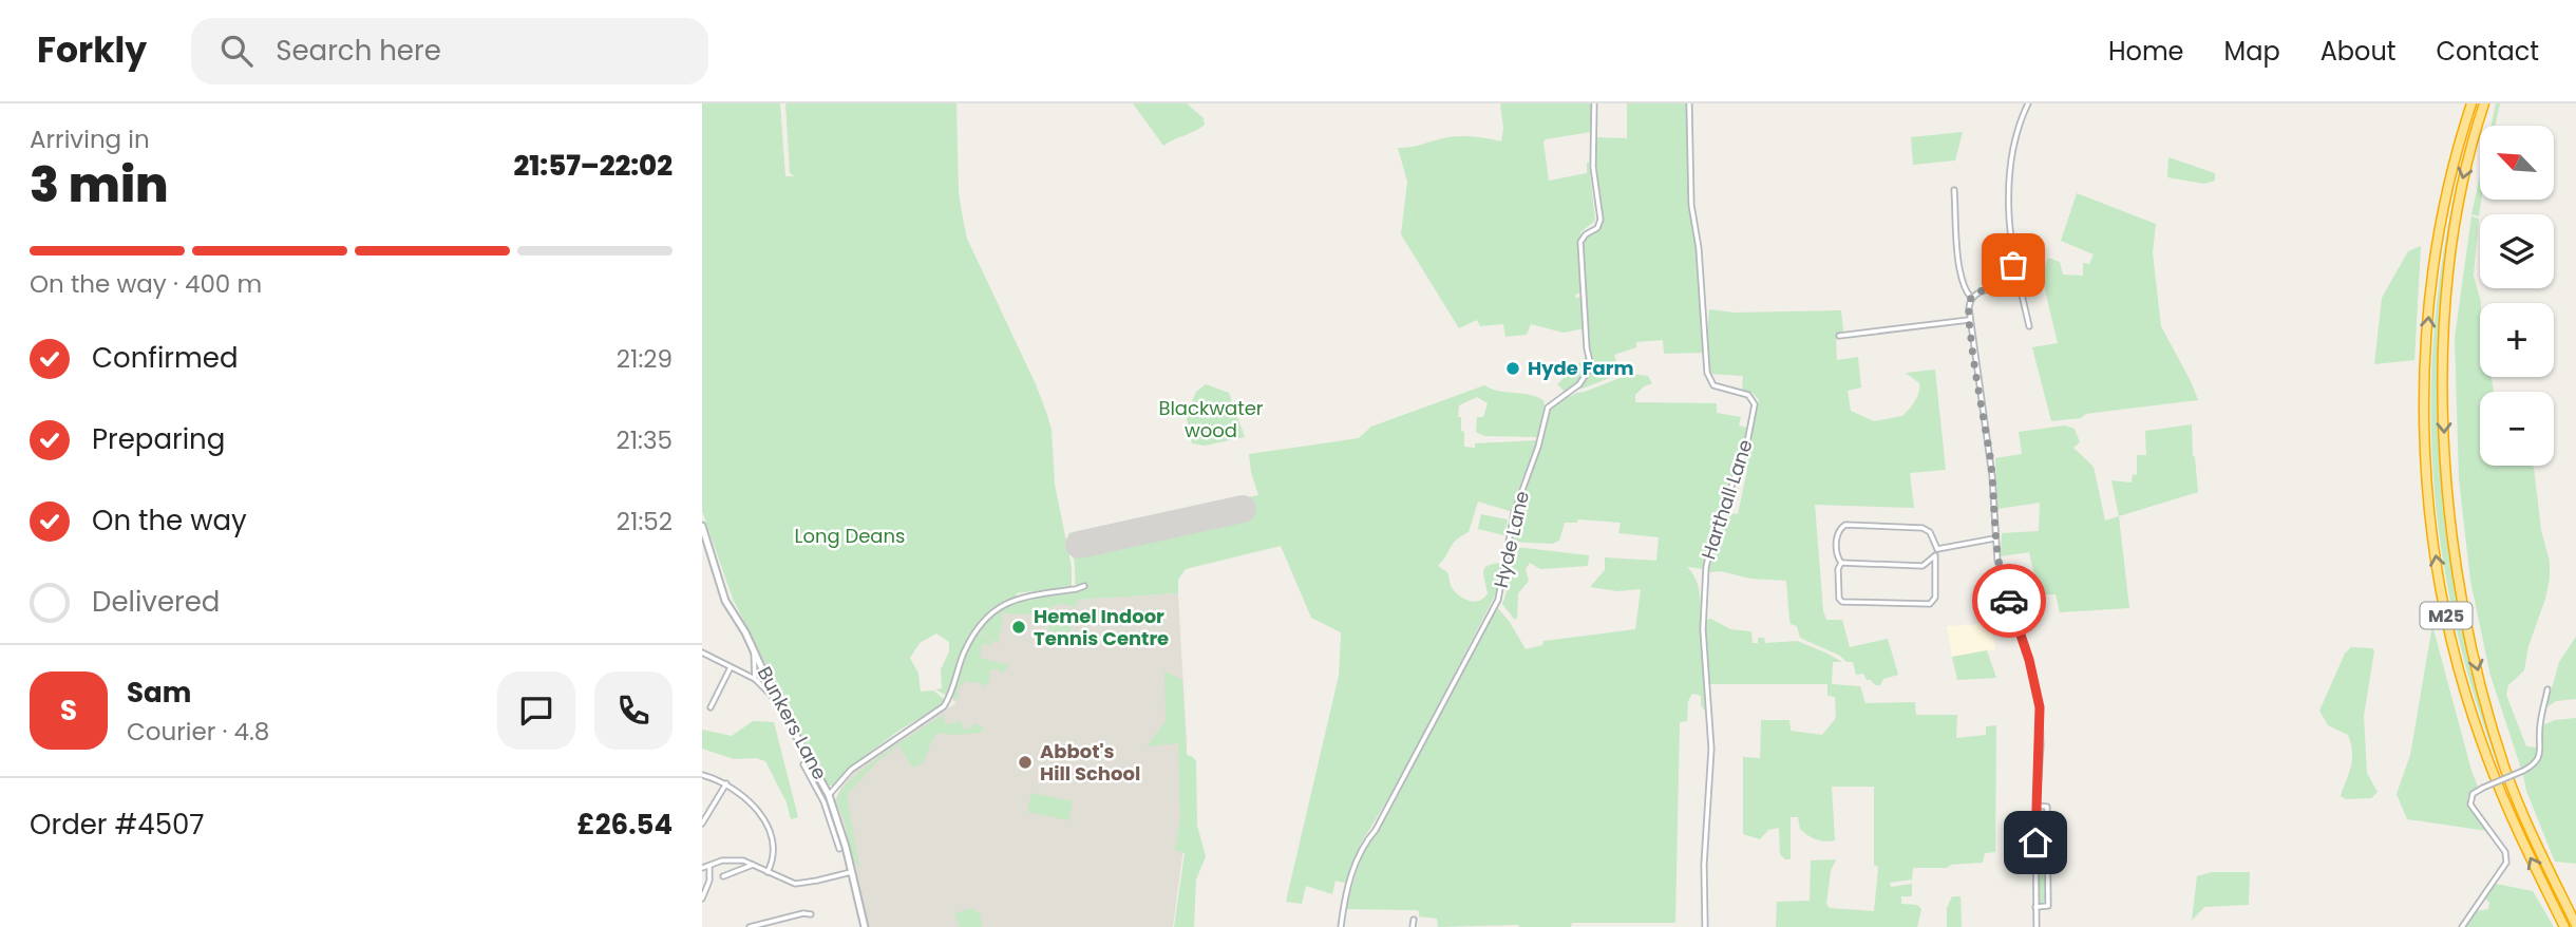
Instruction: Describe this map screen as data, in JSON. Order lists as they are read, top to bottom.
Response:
{
  "streets": {
    "highway": ["M25"],
    "street": ["Harthall Lane", "Hyde Lane", "Bunkers Lane"]
  },
  "parks": ["Blackwater wood", "Long Deans"],
  "places": ["Hyde Farm", "Hemel Indoor Tennis Centre", "Abbot's Hill School"],
  "north": "top left",
  "page": {
    "header": "Forkly",
    "search": "Search here",
    "nav": [
      "Home",
      "Map",
      "About",
      "Contact"
    ],
    "heading": ["3 min", "Arriving in", "21:57–22:02"],
    "panel": [
      "Sam",
      "Courier · 4.8",
      "Order #4507",
      "£26.54"
    ],
    "map_buttons": ["+", "−"],
    "bar": "On the way · 400 m",
    "list": [
      ["Confirmed", "21:29"],
      ["Preparing", "21:35"],
      ["On the way", "21:52"],
      "Delivered"
    ],
    "round": "S"
  }
}
